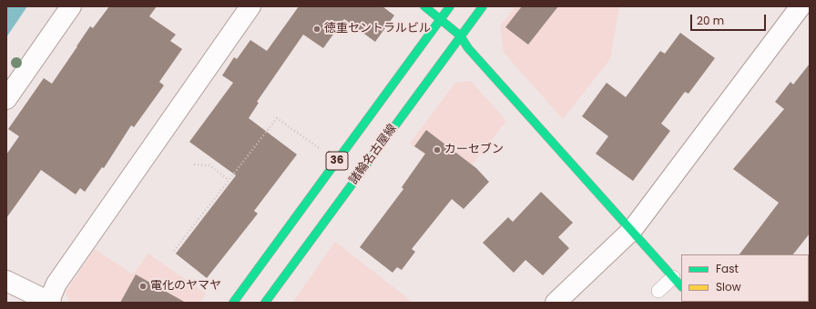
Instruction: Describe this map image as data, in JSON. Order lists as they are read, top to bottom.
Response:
{
  "streets": {
    "main road": ["諸輪名古屋線", "36"]
  },
  "places": ["徳重セントラルビル", "カーセブン", "電化のヤマヤ"],
  "legend": ["Fast", "Slow"],
  "scale_bar": "20 m"
}
